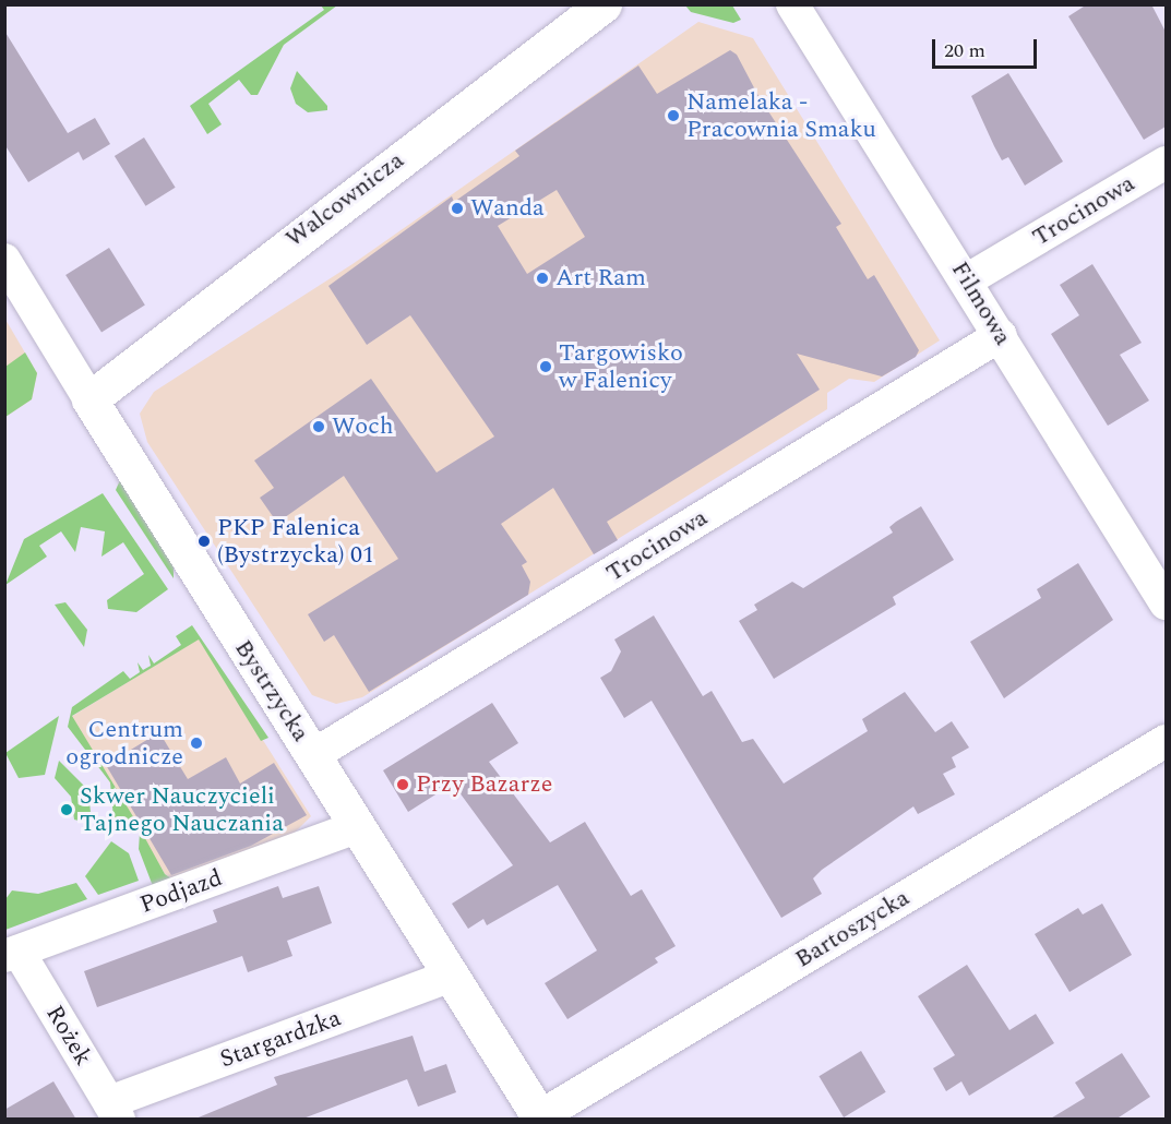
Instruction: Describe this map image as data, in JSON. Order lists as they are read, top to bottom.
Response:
{
  "streets": {
    "street": [
      "Walcownicza",
      "Trocinowa",
      "Filmowa",
      "Bystrzycka",
      "Podjazd",
      "Bartoszycka",
      "Rożek",
      "Stargardzka"
    ]
  },
  "crossings": [
    ["Walcownicza", "Bystrzycka"],
    ["Trocinowa", "Filmowa"],
    ["Trocinowa", "Bystrzycka"],
    ["Bystrzycka", "Podjazd"],
    ["Bystrzycka", "Bartoszycka"],
    ["Bystrzycka", "Stargardzka"],
    ["Podjazd", "Rożek"],
    ["Rożek", "Stargardzka"]
  ],
  "places": [
    "Namelaka - Pracownia Smaku",
    "Wanda",
    "Art Ram",
    "Targowisko w Falenicy",
    "Woch",
    "PKP Falenica (Bystrzycka) 01",
    "Centrum ogrodnicze",
    "Przy Bazarze",
    "Skwer Nauczycieli Tajnego Nauczania"
  ],
  "scale_bar": "20 m"
}
